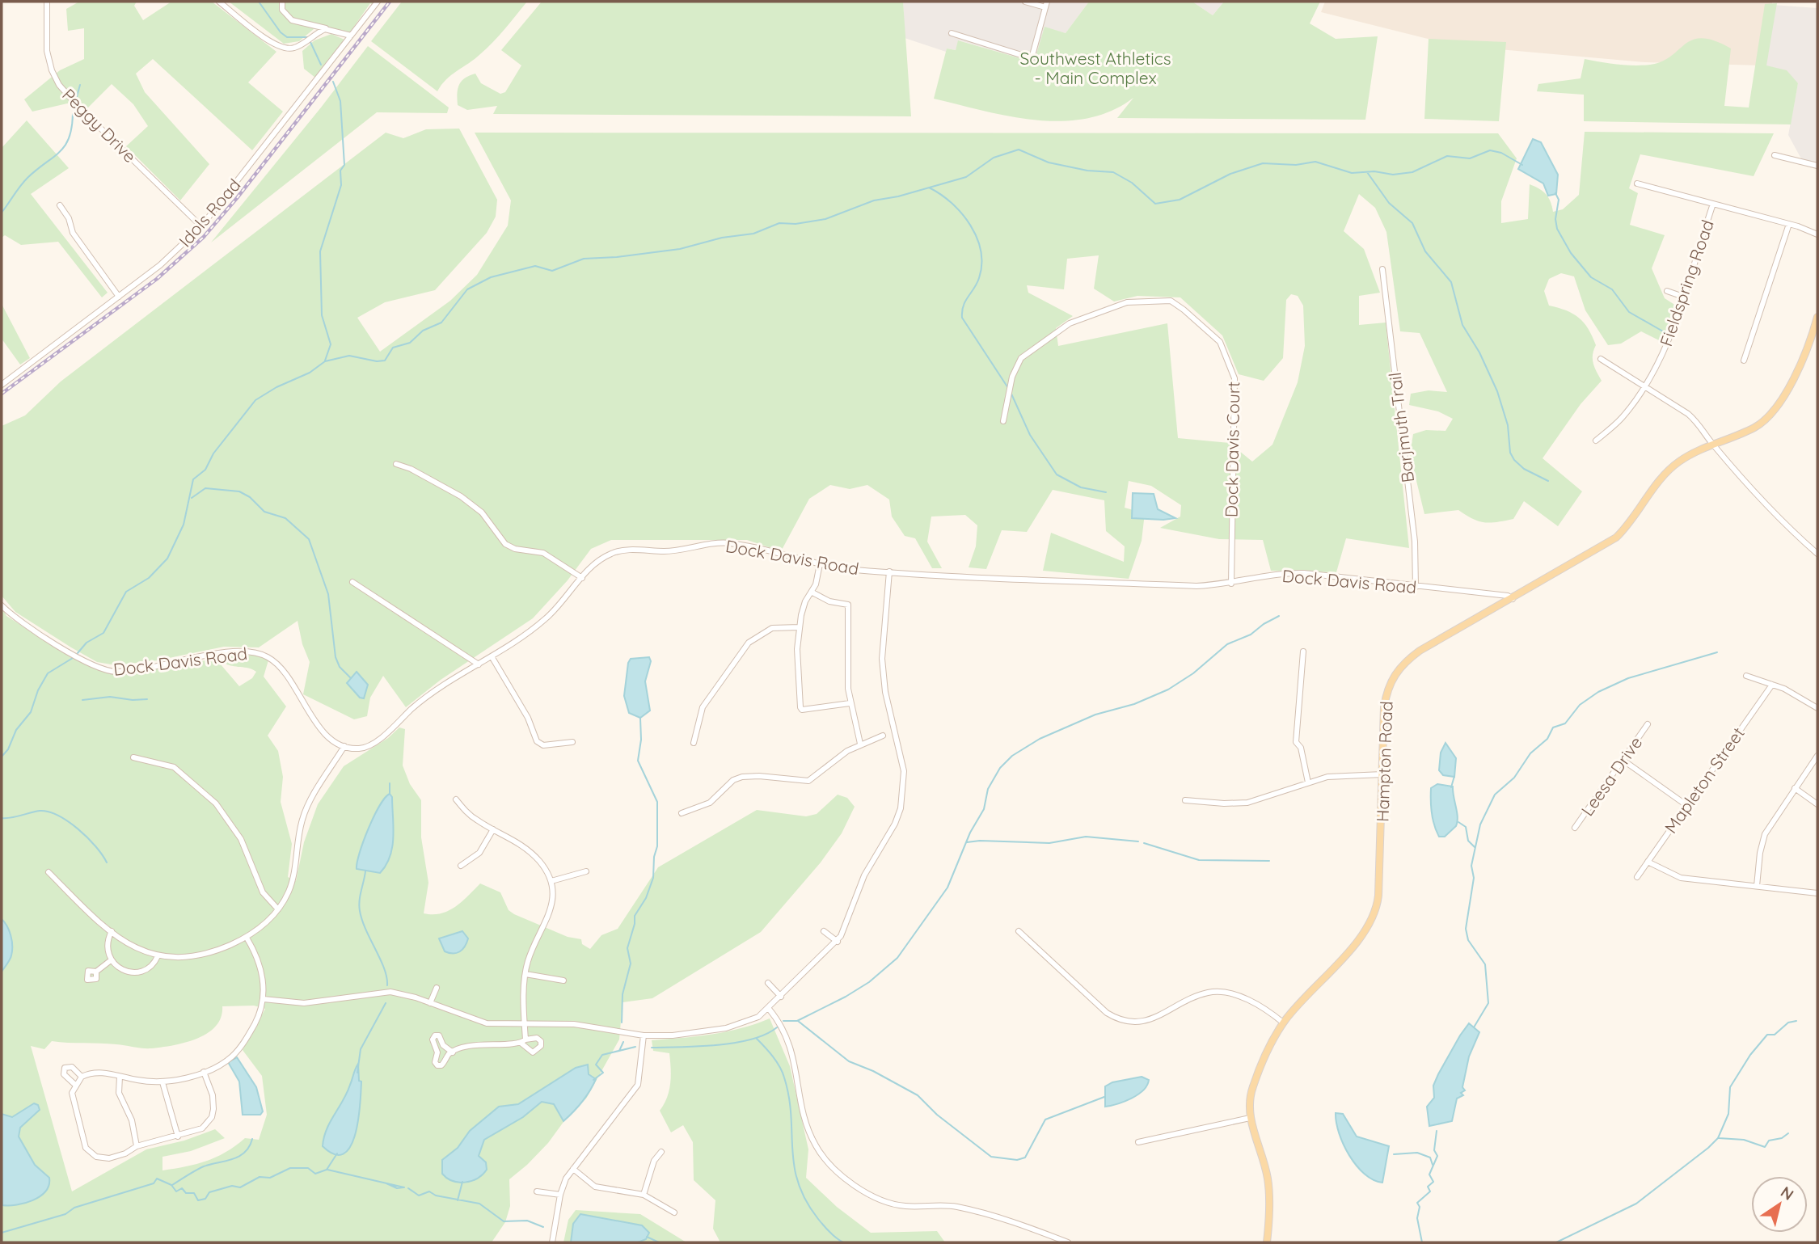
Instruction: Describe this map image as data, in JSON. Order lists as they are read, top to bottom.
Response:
{
  "streets": {
    "main road": ["Hampton Road"],
    "street": [
      "Peggy Drive",
      "Idols Road",
      "Fieldspring Road",
      "Barjmuth Trail",
      "Dock Davis Court",
      "Dock Davis Road",
      "Leesa Drive",
      "Mapleton Street"
    ]
  },
  "crossings": [
    ["Peggy Drive", "Idols Road"],
    ["Barjmuth Trail", "Dock Davis Road"],
    ["Dock Davis Court", "Dock Davis Road"],
    ["Dock Davis Road", "Hampton Road"]
  ],
  "parks": ["Southwest Athletics - Main Complex"],
  "north": "top right"
}
